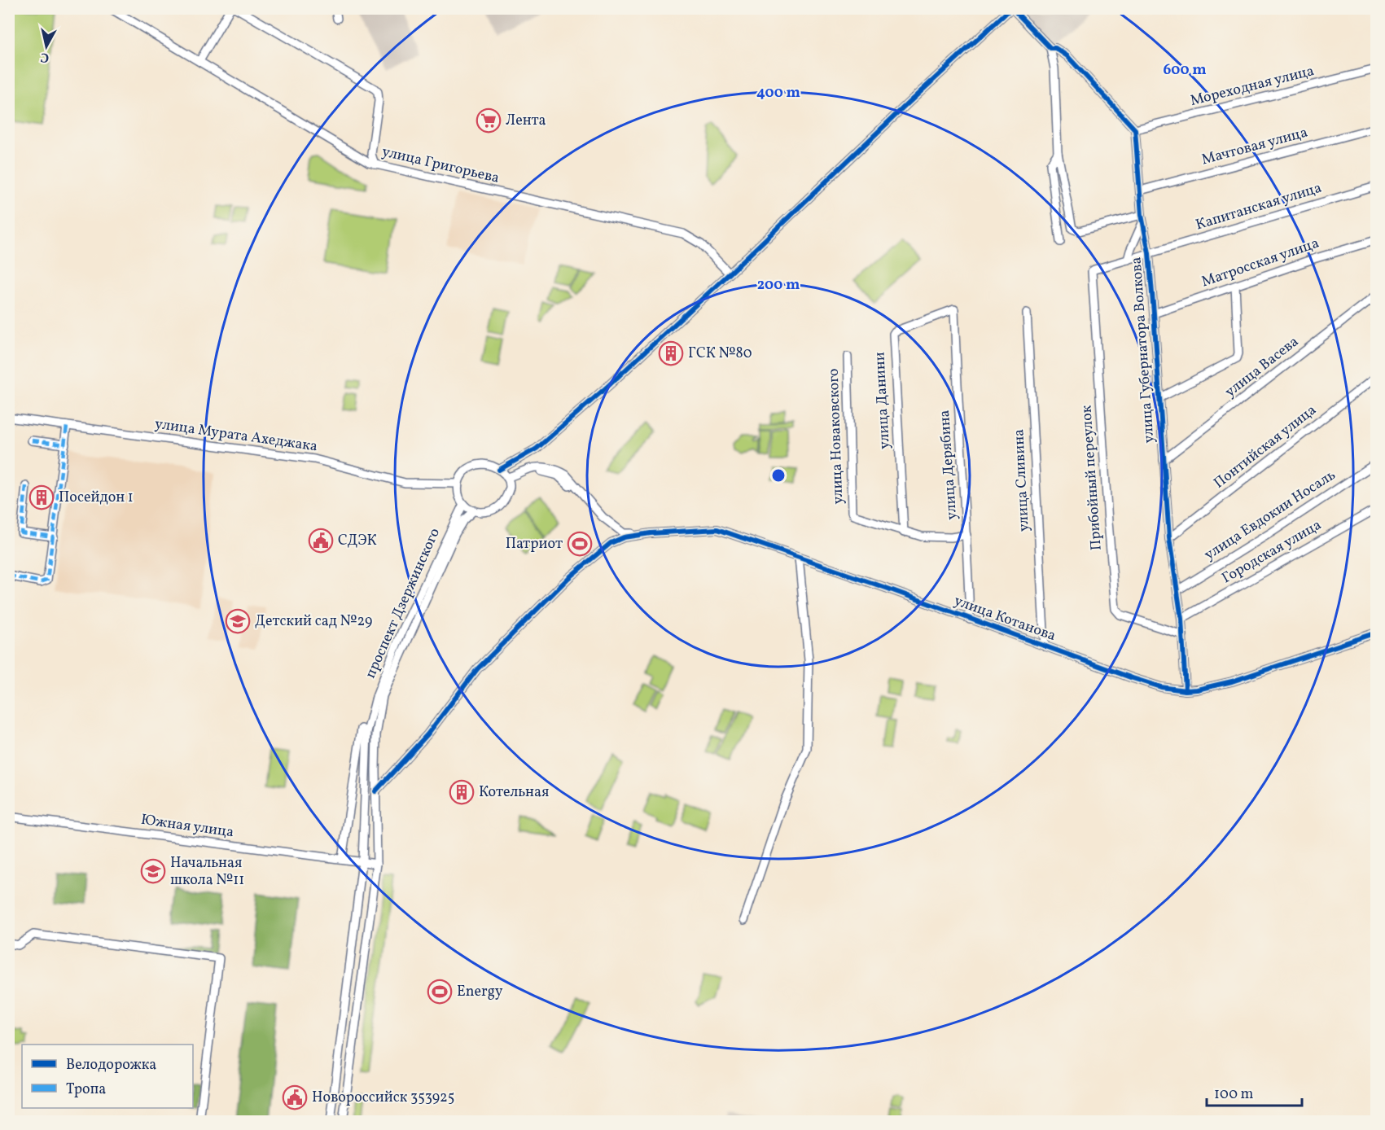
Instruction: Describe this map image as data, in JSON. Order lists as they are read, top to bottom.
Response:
{
  "streets": {
    "street": [
      "Мореходная улица",
      "Мачтовая улица",
      "улица Григорьева",
      "Капитанская улица",
      "Матросская улица",
      "улица Губернатора Волкова",
      "улица Васева",
      "улица Данини",
      "улица Мурата Ахеджака",
      "улица Новаковского",
      "Понтийская улица",
      "улица Дерябина",
      "Прибойный переулок",
      "улица Сливина",
      "улица Евдокии Носаль",
      "Городская улица",
      "проспект Дзержинского",
      "улица Котанова",
      "Южная улица"
    ]
  },
  "crossings": [
    ["Мореходная улица", "улица Губернатора Волкова"],
    ["Мачтовая улица", "улица Губернатора Волкова"],
    ["Капитанская улица", "улица Губернатора Волкова"],
    ["Капитанская улица", "Прибойный переулок"],
    ["Матросская улица", "улица Губернатора Волкова"],
    ["улица Губернатора Волкова", "улица Васева"],
    ["улица Губернатора Волкова", "Понтийская улица"],
    ["улица Губернатора Волкова", "Прибойный переулок"],
    ["улица Губернатора Волкова", "улица Евдокии Носаль"],
    ["улица Губернатора Волкова", "Городская улица"],
    ["улица Губернатора Волкова", "улица Котанова"],
    ["улица Данини", "улица Новаковского"],
    ["улица Данини", "улица Дерябина"],
    ["улица Мурата Ахеджака", "проспект Дзержинского"],
    ["улица Дерябина", "улица Котанова"],
    ["улица Сливина", "улица Котанова"],
    ["проспект Дзержинского", "Южная улица"]
  ],
  "places": {
    "supermarket": ["Лента"],
    "building": ["ГСК №80", "Посейдон 1", "Котельная"],
    "public building": ["СДЭК", "Новороссийск 353925"],
    "sports": ["Патриот", "Energy"],
    "school or university": ["Детский сад №29", "Начальная школа №11"]
  },
  "legend": ["Велодорожка", "Тропа"],
  "scale_bar": "100 m",
  "north": "bottom",
  "rings": ["600 m", "400 m", "200 m"]
}
